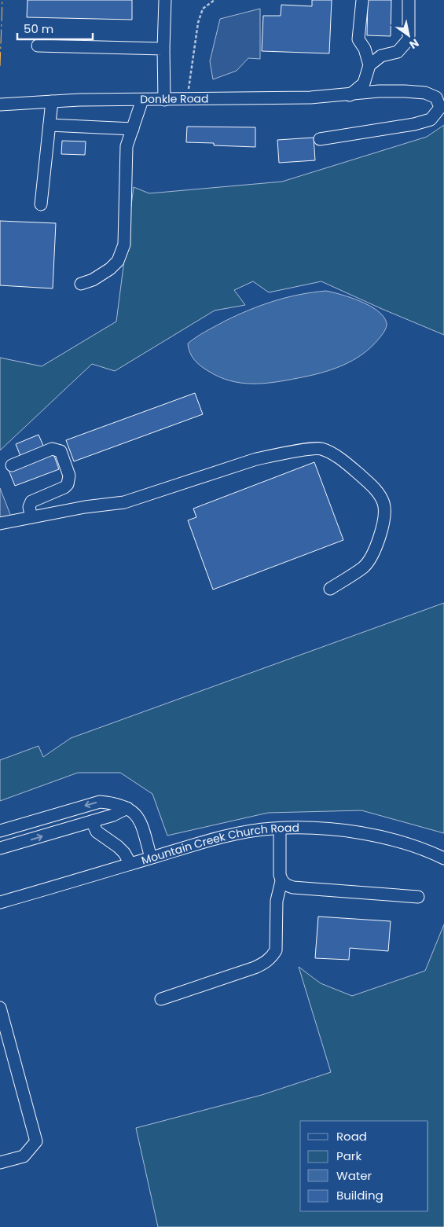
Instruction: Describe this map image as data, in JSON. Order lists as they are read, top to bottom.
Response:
{
  "streets": {
    "street": ["Donkle Road", "Mountain Creek Church Road"]
  },
  "legend": [
    "Road",
    "Park",
    "Water",
    "Building"
  ],
  "scale_bar": "50 m",
  "north": "bottom right"
}
